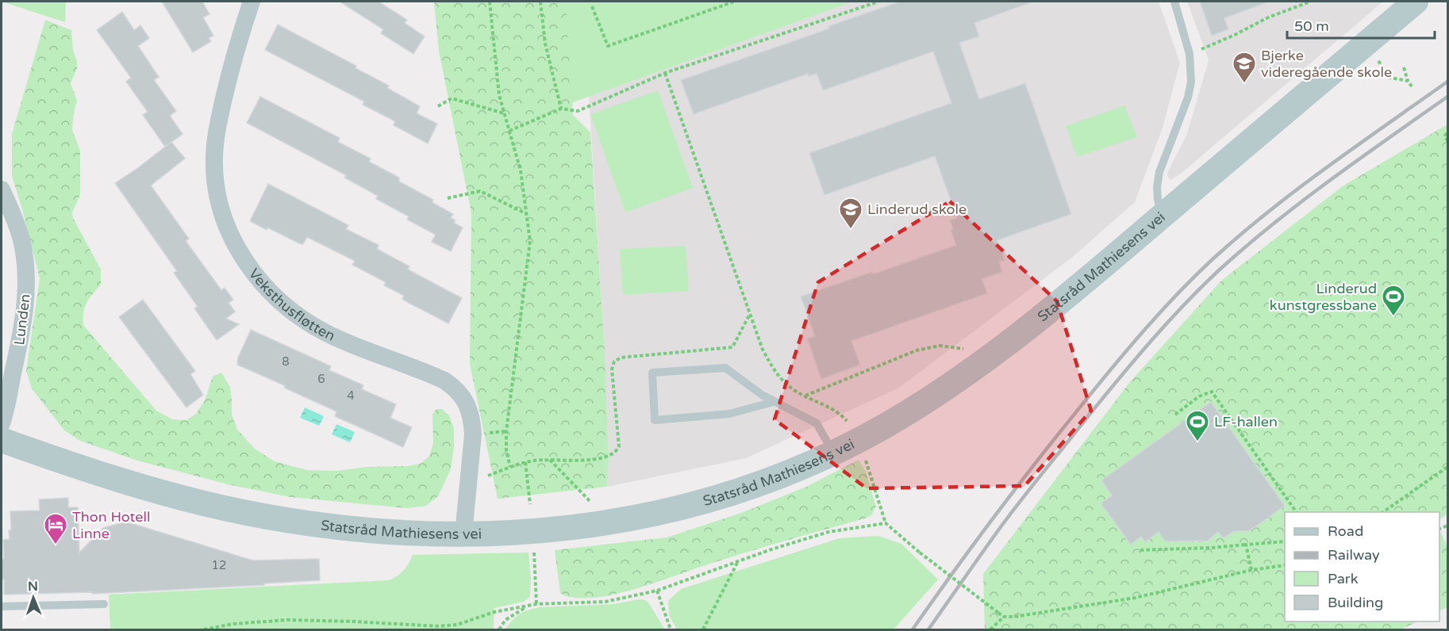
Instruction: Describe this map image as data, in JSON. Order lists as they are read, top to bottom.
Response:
{
  "streets": {
    "street": ["Statsråd Mathiesens vei", "Veksthusfløtten", "Lunden"]
  },
  "crossings": [
    ["Statsråd Mathiesens vei", "Veksthusfløtten"]
  ],
  "places": {
    "school or university": ["Bjerke videregående skole", "Linderud skole"],
    "sports": ["Linderud kunstgressbane", "LF-hallen"],
    "hotel": ["Thon Hotell Linne"]
  },
  "house_numbers": [
    "8",
    "6",
    "4",
    "12"
  ],
  "legend": [
    "Road",
    "Railway",
    "Park",
    "Building"
  ],
  "scale_bar": "50 m",
  "north": "top"
}
